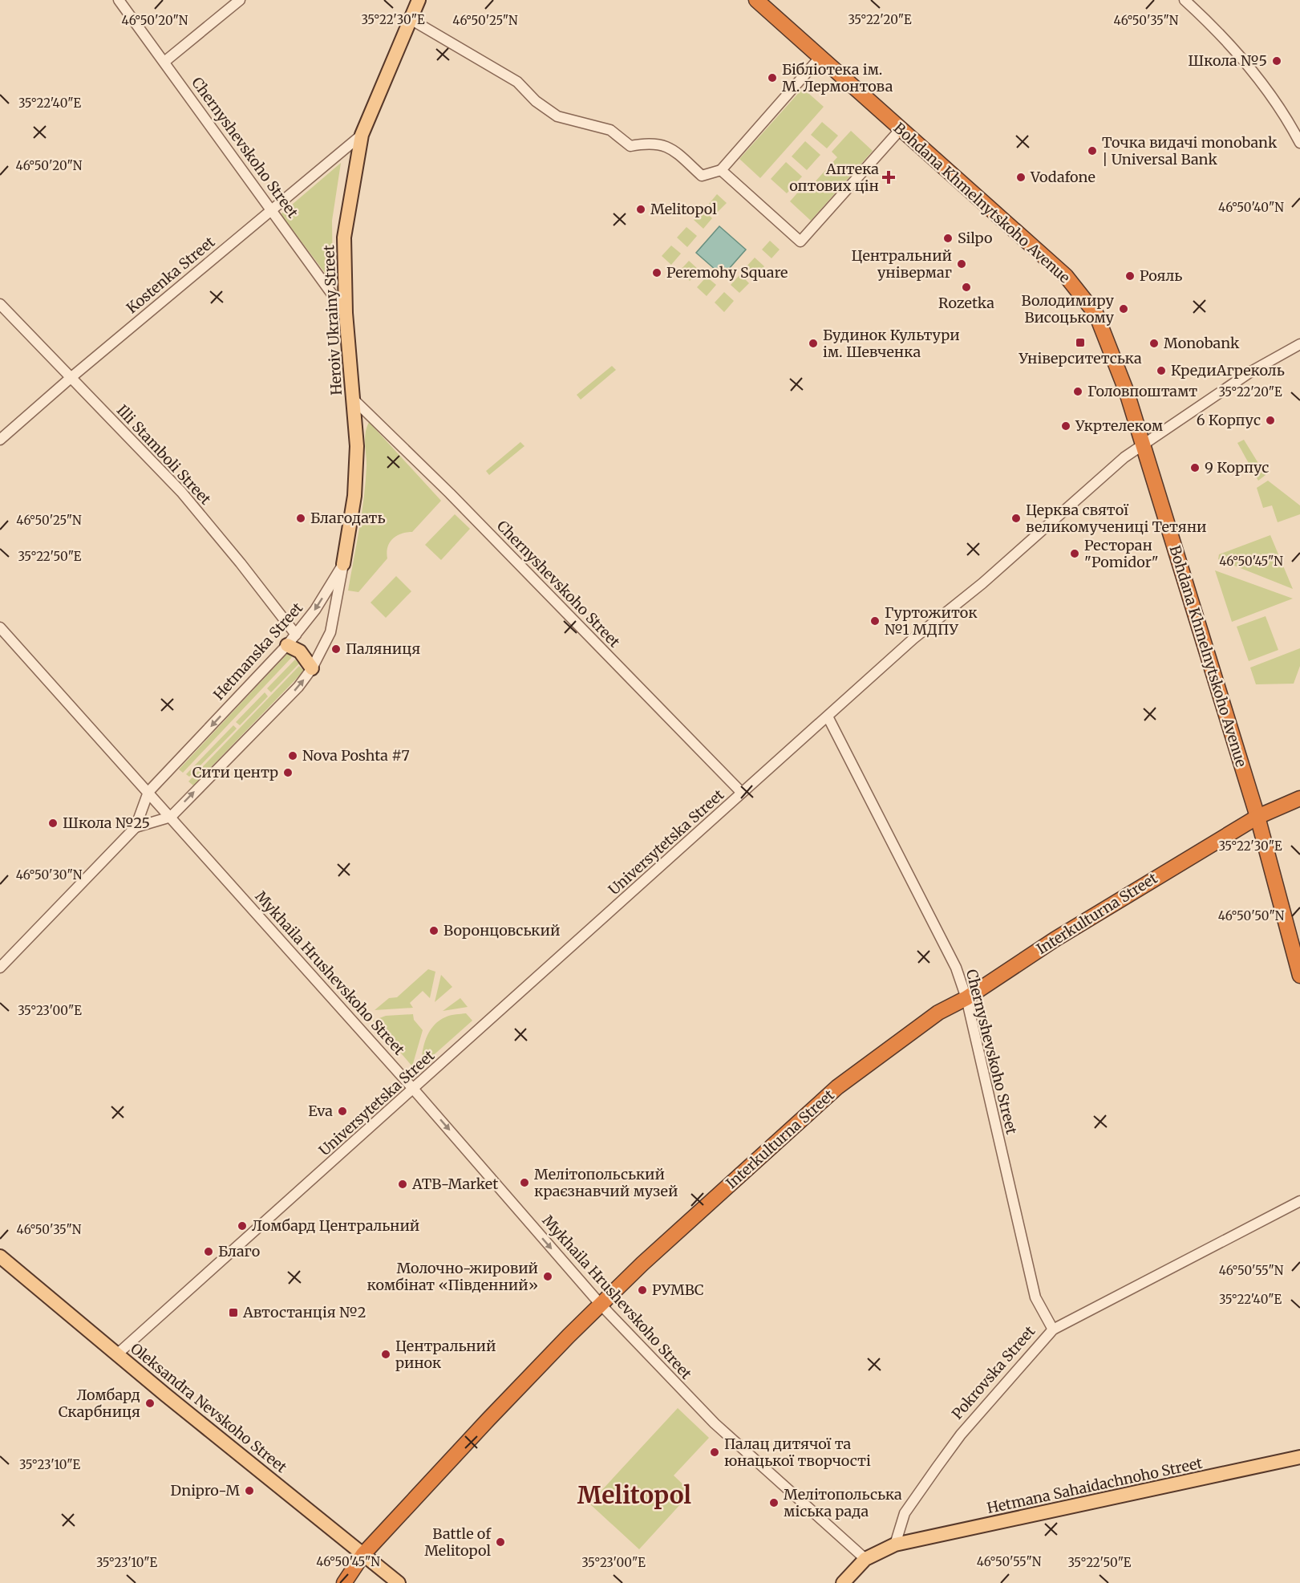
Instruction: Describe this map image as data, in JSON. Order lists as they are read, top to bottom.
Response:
{
  "streets": {
    "highway": ["Bohdana Khmelnytskoho Avenue", "Interkulturna Street"],
    "main road": ["Heroiv Ukrainy Street", "Oleksandra Nevskoho Street", "Hetmana Sahaidachnoho Street"],
    "street": [
      "Chernyshevskoho Street",
      "Kostenka Street",
      "Illi Stamboli Street",
      "Hetmanska Street",
      "Universytetska Street",
      "Mykhaila Hrushevskoho Street",
      "Pokrovska Street"
    ]
  },
  "crossings": [
    ["Chernyshevskoho Street", "Kostenka Street"],
    ["Chernyshevskoho Street", "Heroiv Ukrainy Street"],
    ["Chernyshevskoho Street", "Universytetska Street"],
    ["Chernyshevskoho Street", "Interkulturna Street"],
    ["Chernyshevskoho Street", "Pokrovska Street"],
    ["Bohdana Khmelnytskoho Avenue", "Universytetska Street"],
    ["Bohdana Khmelnytskoho Avenue", "Interkulturna Street"],
    ["Kostenka Street", "Heroiv Ukrainy Street"],
    ["Kostenka Street", "Illi Stamboli Street"],
    ["Heroiv Ukrainy Street", "Hetmanska Street"],
    ["Illi Stamboli Street", "Hetmanska Street"],
    ["Hetmanska Street", "Mykhaila Hrushevskoho Street"],
    ["Universytetska Street", "Mykhaila Hrushevskoho Street"],
    ["Universytetska Street", "Oleksandra Nevskoho Street"],
    ["Interkulturna Street", "Mykhaila Hrushevskoho Street"],
    ["Interkulturna Street", "Oleksandra Nevskoho Street"],
    ["Pokrovska Street", "Hetmana Sahaidachnoho Street"]
  ],
  "districts": ["Melitopol"],
  "places": {
    "other": [
      "Школа №5",
      "Бібліотека ім. М. Лермонтова",
      "Точка видачі monobank | Universal Bank",
      "Vodafone",
      "Melitopol",
      "Silpo",
      "Центральний універмаг",
      "Peremohy Square",
      "Рояль",
      "Rozetka",
      "Володимиру Висоцькому",
      "Будинок Культури ім. Шевченка",
      "Monobank",
      "КредиАгреколь",
      "Головпоштамт",
      "6 Корпус",
      "Укртелеком",
      "9 Корпус",
      "Благодать",
      "Церква святої великомучениці Тетяни",
      "Ресторан \"Pomidor\"",
      "Гуртожиток №1 МДПУ",
      "Паляниця",
      "Nova Poshta #7",
      "Сити центр",
      "Школа №25",
      "Воронцовський",
      "Eva",
      "Мелітопольський краєзнавчий музей",
      "ATB-Market",
      "Ломбард Центральний",
      "Благо",
      "Молочно-жировий комбінат «Південний»",
      "РУМВC",
      "Центральний ринок",
      "Ломбард Скарбниця",
      "Палац дитячої та юнацької творчості",
      "Dnipro-M",
      "Мелітопольська міська рада",
      "Battle of Melitopol"
    ],
    "health": ["Аптека оптових цін"],
    "transit": ["Університетська", "Автостанція №2"]
  },
  "coordinates": [
    "35°22'30\"E",
    "35°22'20\"E",
    "46°50'20\"N",
    "46°50'25\"N",
    "46°50'35\"N",
    "35°22'40\"E",
    "46°50'40\"N",
    "35°22'50\"E",
    "46°50'45\"N",
    "46°50'30\"N",
    "46°50'50\"N",
    "35°23'00\"E",
    "46°50'55\"N",
    "35°23'10\"E"
  ]
}
